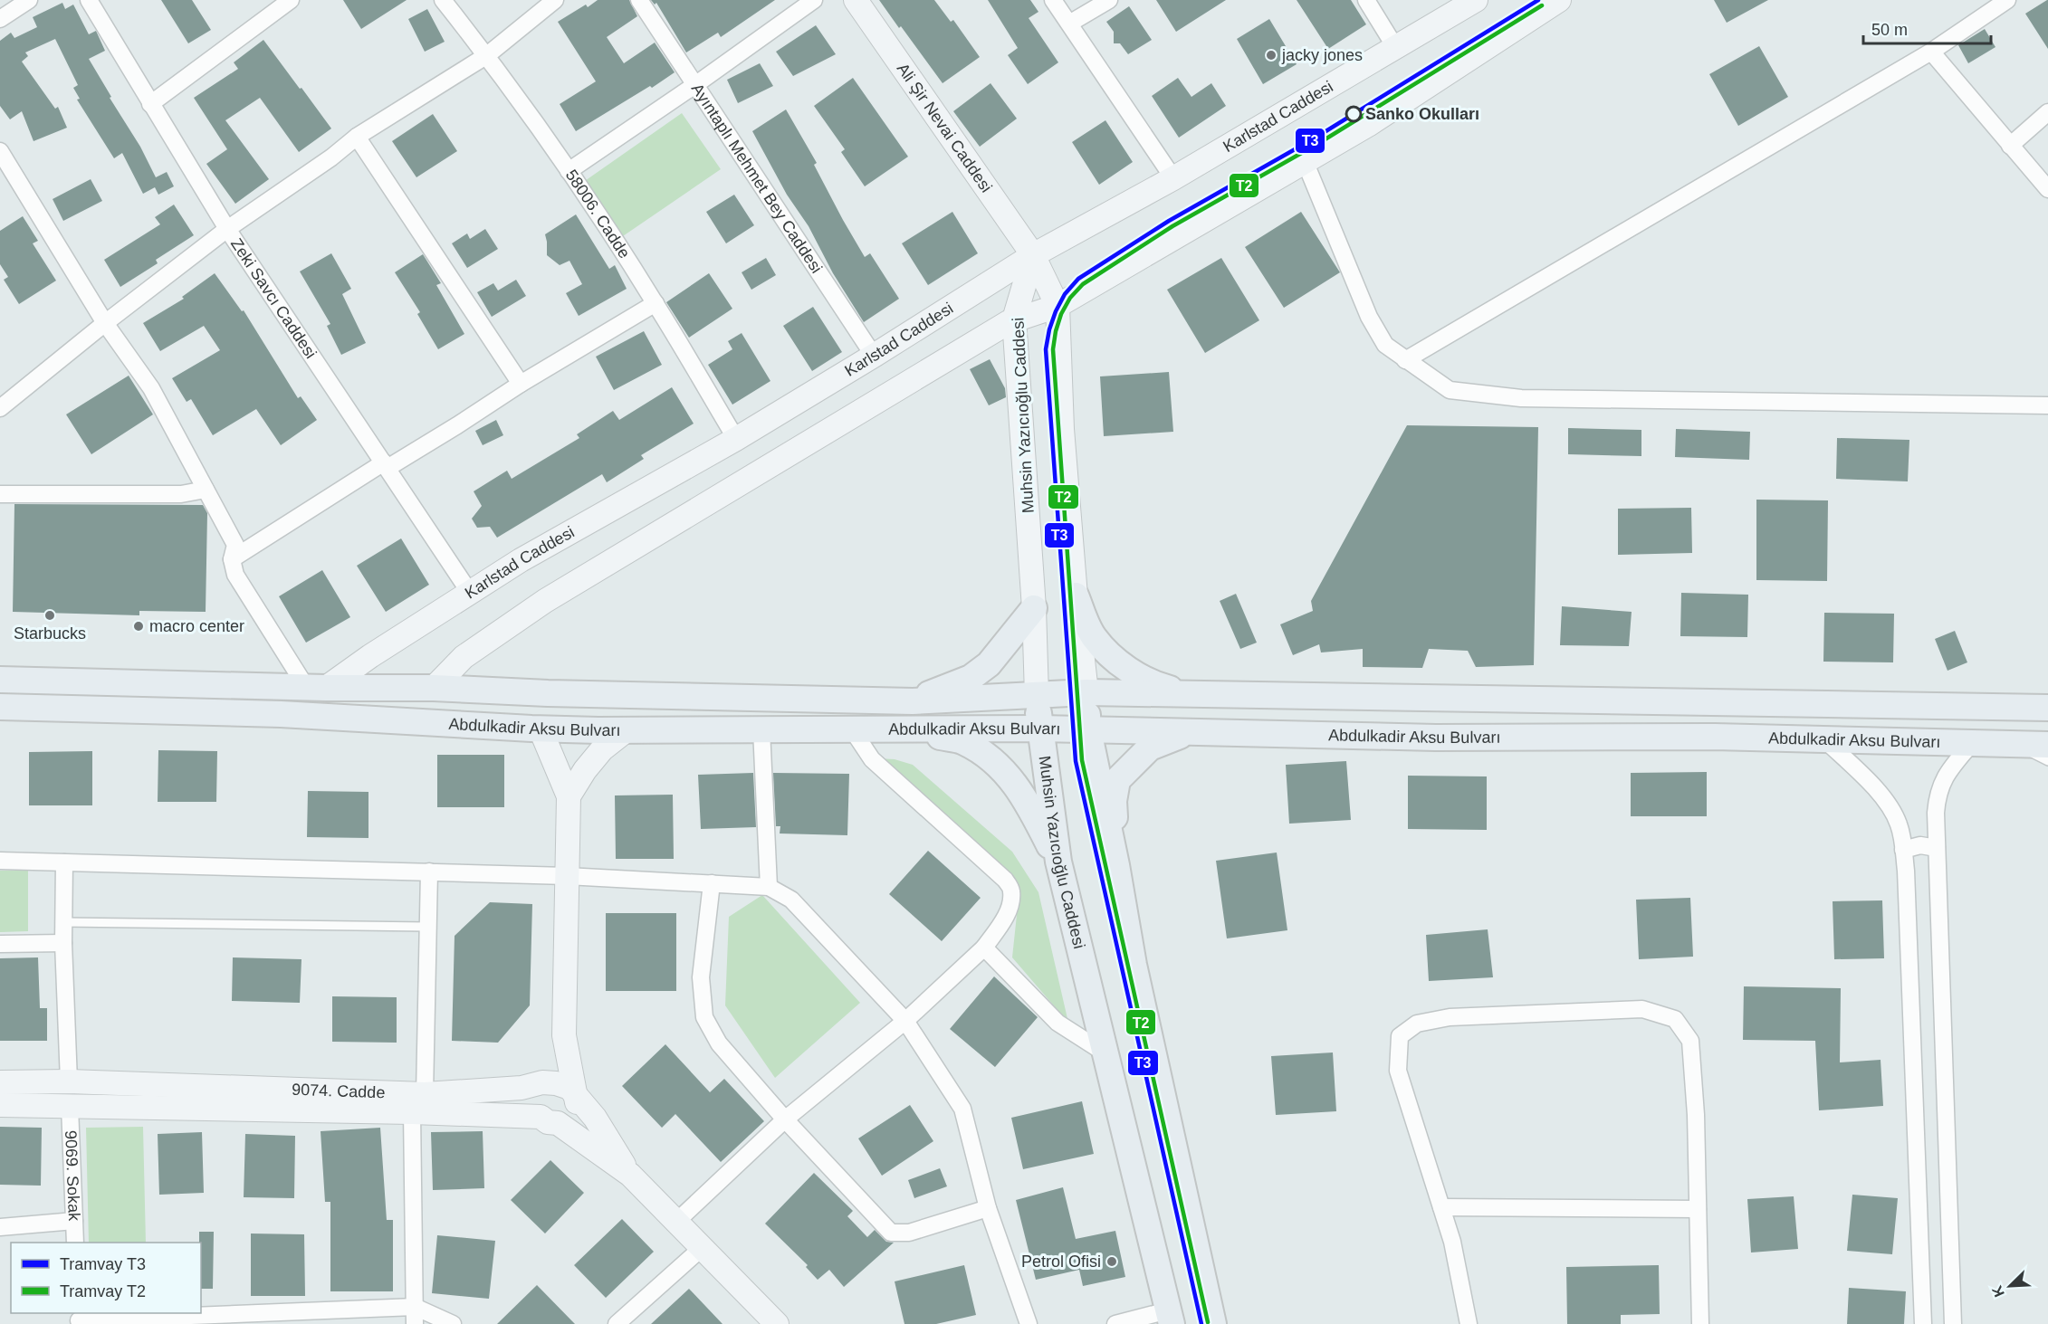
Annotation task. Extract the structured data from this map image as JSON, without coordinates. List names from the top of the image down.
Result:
{
  "streets": {
    "main road": ["Muhsin Yazıcıoğlu Caddesi", "Abdulkadir Aksu Bulvarı"],
    "street": [
      "Karlstad Caddesi",
      "Ali Şir Nevai Caddesi",
      "Ayıntaplı Mehmet Bey Caddesi",
      "58006. Cadde",
      "Zeki Savcı Caddesi",
      "9074. Cadde",
      "9069. Sokak"
    ]
  },
  "crossings": [
    ["Karlstad Caddesi", "Ali Şir Nevai Caddesi"],
    ["Karlstad Caddesi", "Ayıntaplı Mehmet Bey Caddesi"],
    ["Karlstad Caddesi", "58006. Cadde"],
    ["Karlstad Caddesi", "Zeki Savcı Caddesi"],
    ["Karlstad Caddesi", "Muhsin Yazıcıoğlu Caddesi"],
    ["Karlstad Caddesi", "Abdulkadir Aksu Bulvarı"],
    ["Ali Şir Nevai Caddesi", "Muhsin Yazıcıoğlu Caddesi"],
    ["Muhsin Yazıcıoğlu Caddesi", "Abdulkadir Aksu Bulvarı"],
    ["9074. Cadde", "9069. Sokak"]
  ],
  "places": [
    "jacky jones",
    "Sanko Okulları",
    "Starbucks",
    "macro center",
    "Petrol Ofisi"
  ],
  "lines": ["tram line T3", "tram line T2"],
  "legend": ["Tramvay T3", "Tramvay T2"],
  "scale_bar": "50 m",
  "north": "bottom left"
}
